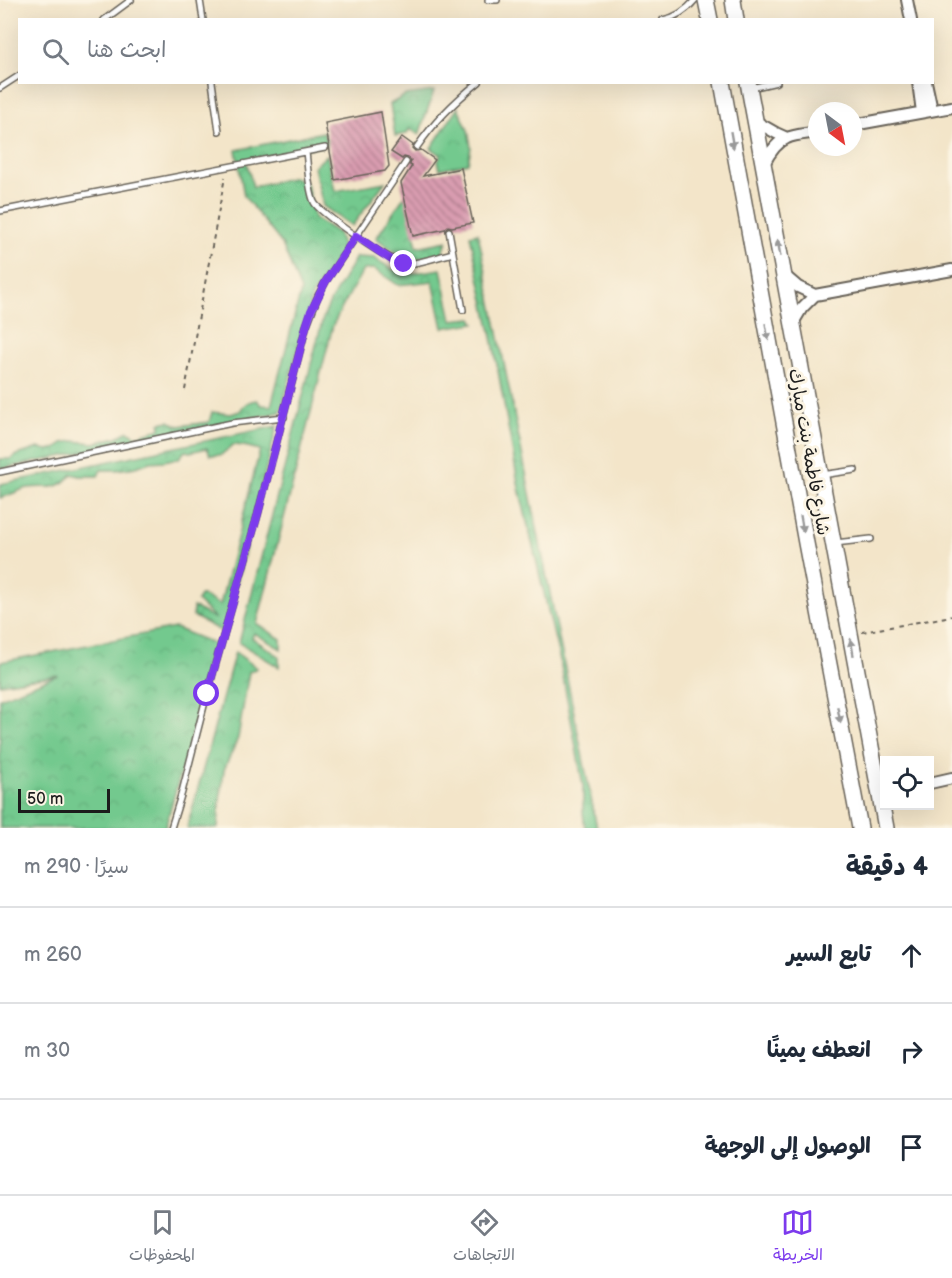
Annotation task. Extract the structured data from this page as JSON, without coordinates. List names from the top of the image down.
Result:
{
  "streets": {
    "street": ["شارع فاطمة بنت مبارك"]
  },
  "scale_bar": "50 m",
  "north": "bottom right",
  "page": {
    "search": "ابحث هنا",
    "scale": "50 m",
    "heading": ["4 دقيقة", "سيرًا · 290 m"],
    "list": [
      ["تابع السير", "260 m"],
      ["انعطف يمينًا", "30 m"],
      "الوصول إلى الوجهة"
    ],
    "nav": ["الخريطة", "الاتجاهات", "المحفوظات"]
  }
}
